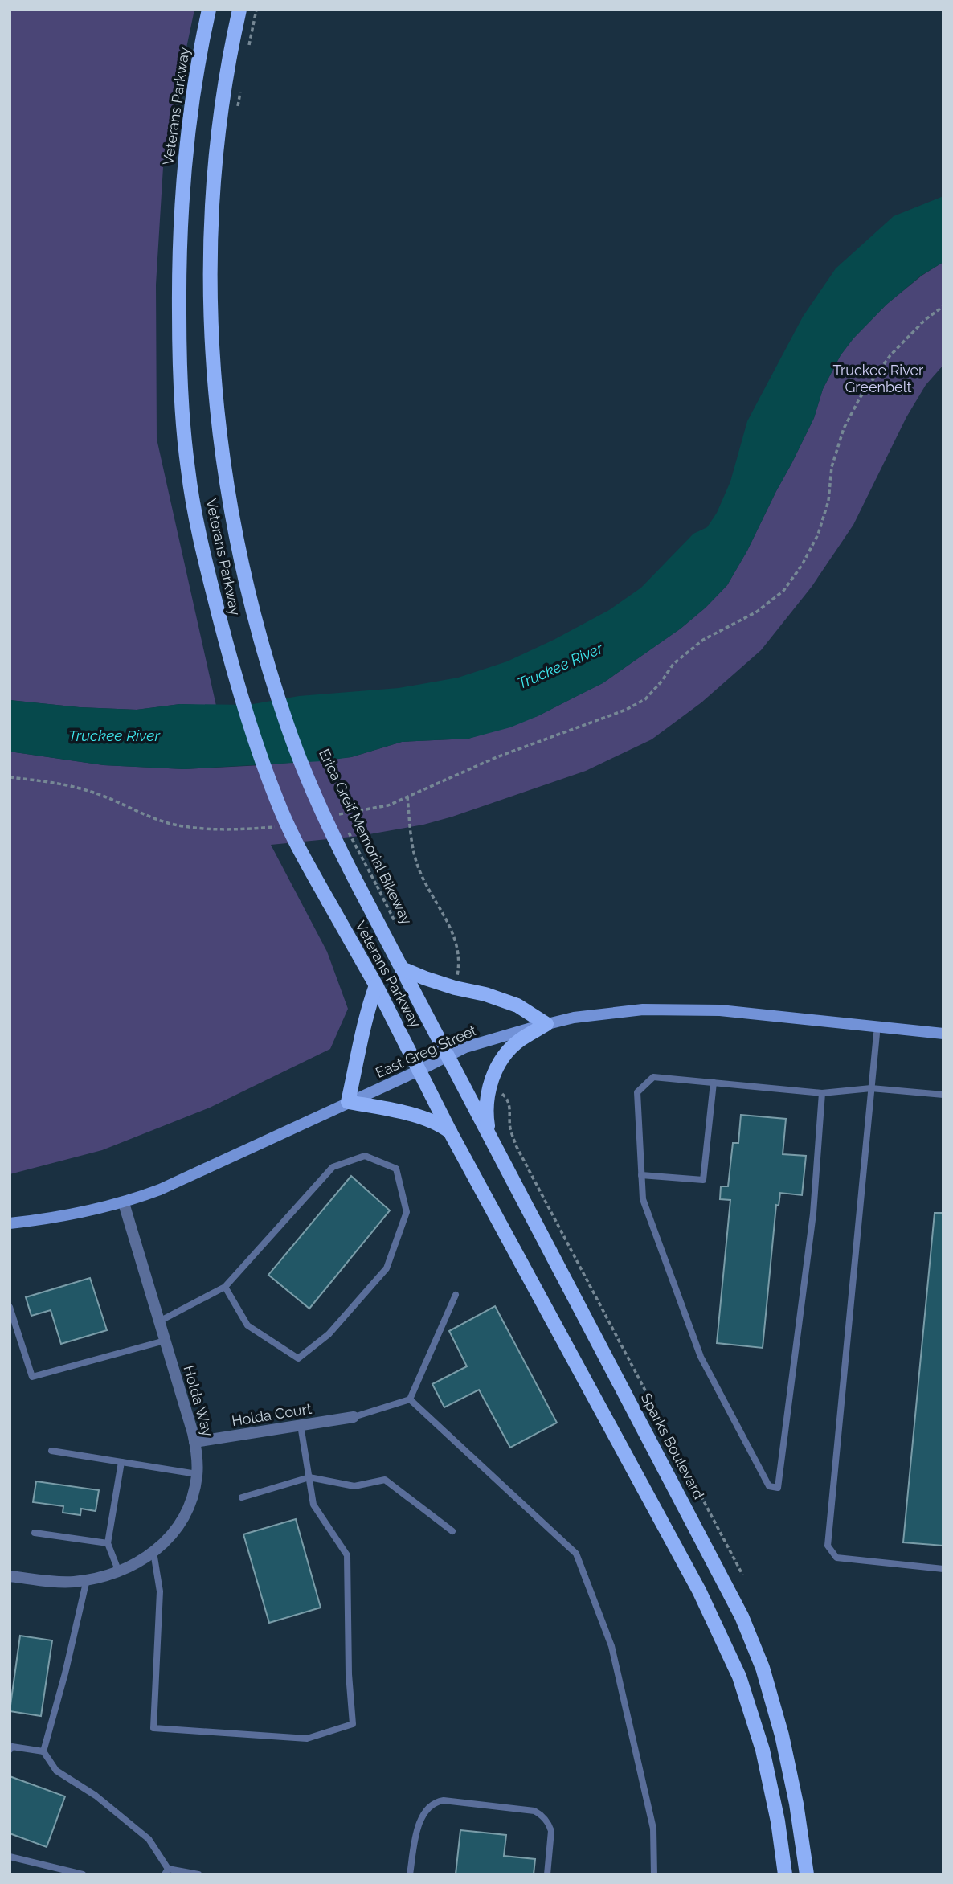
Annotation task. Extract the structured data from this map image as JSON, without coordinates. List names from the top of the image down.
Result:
{
  "streets": {
    "main road": ["Veterans Parkway", "East Greg Street", "Sparks Boulevard"],
    "street": ["Holda Way", "Holda Court"],
    "path": ["Erica Greif Memorial Bikeway"]
  },
  "crossings": [
    ["Veterans Parkway", "East Greg Street"],
    ["Veterans Parkway", "Sparks Boulevard"],
    ["East Greg Street", "Holda Way"],
    ["East Greg Street", "Sparks Boulevard"],
    ["Holda Way", "Holda Court"]
  ],
  "water": ["Truckee River"],
  "parks": ["Truckee River Greenbelt"]
}
